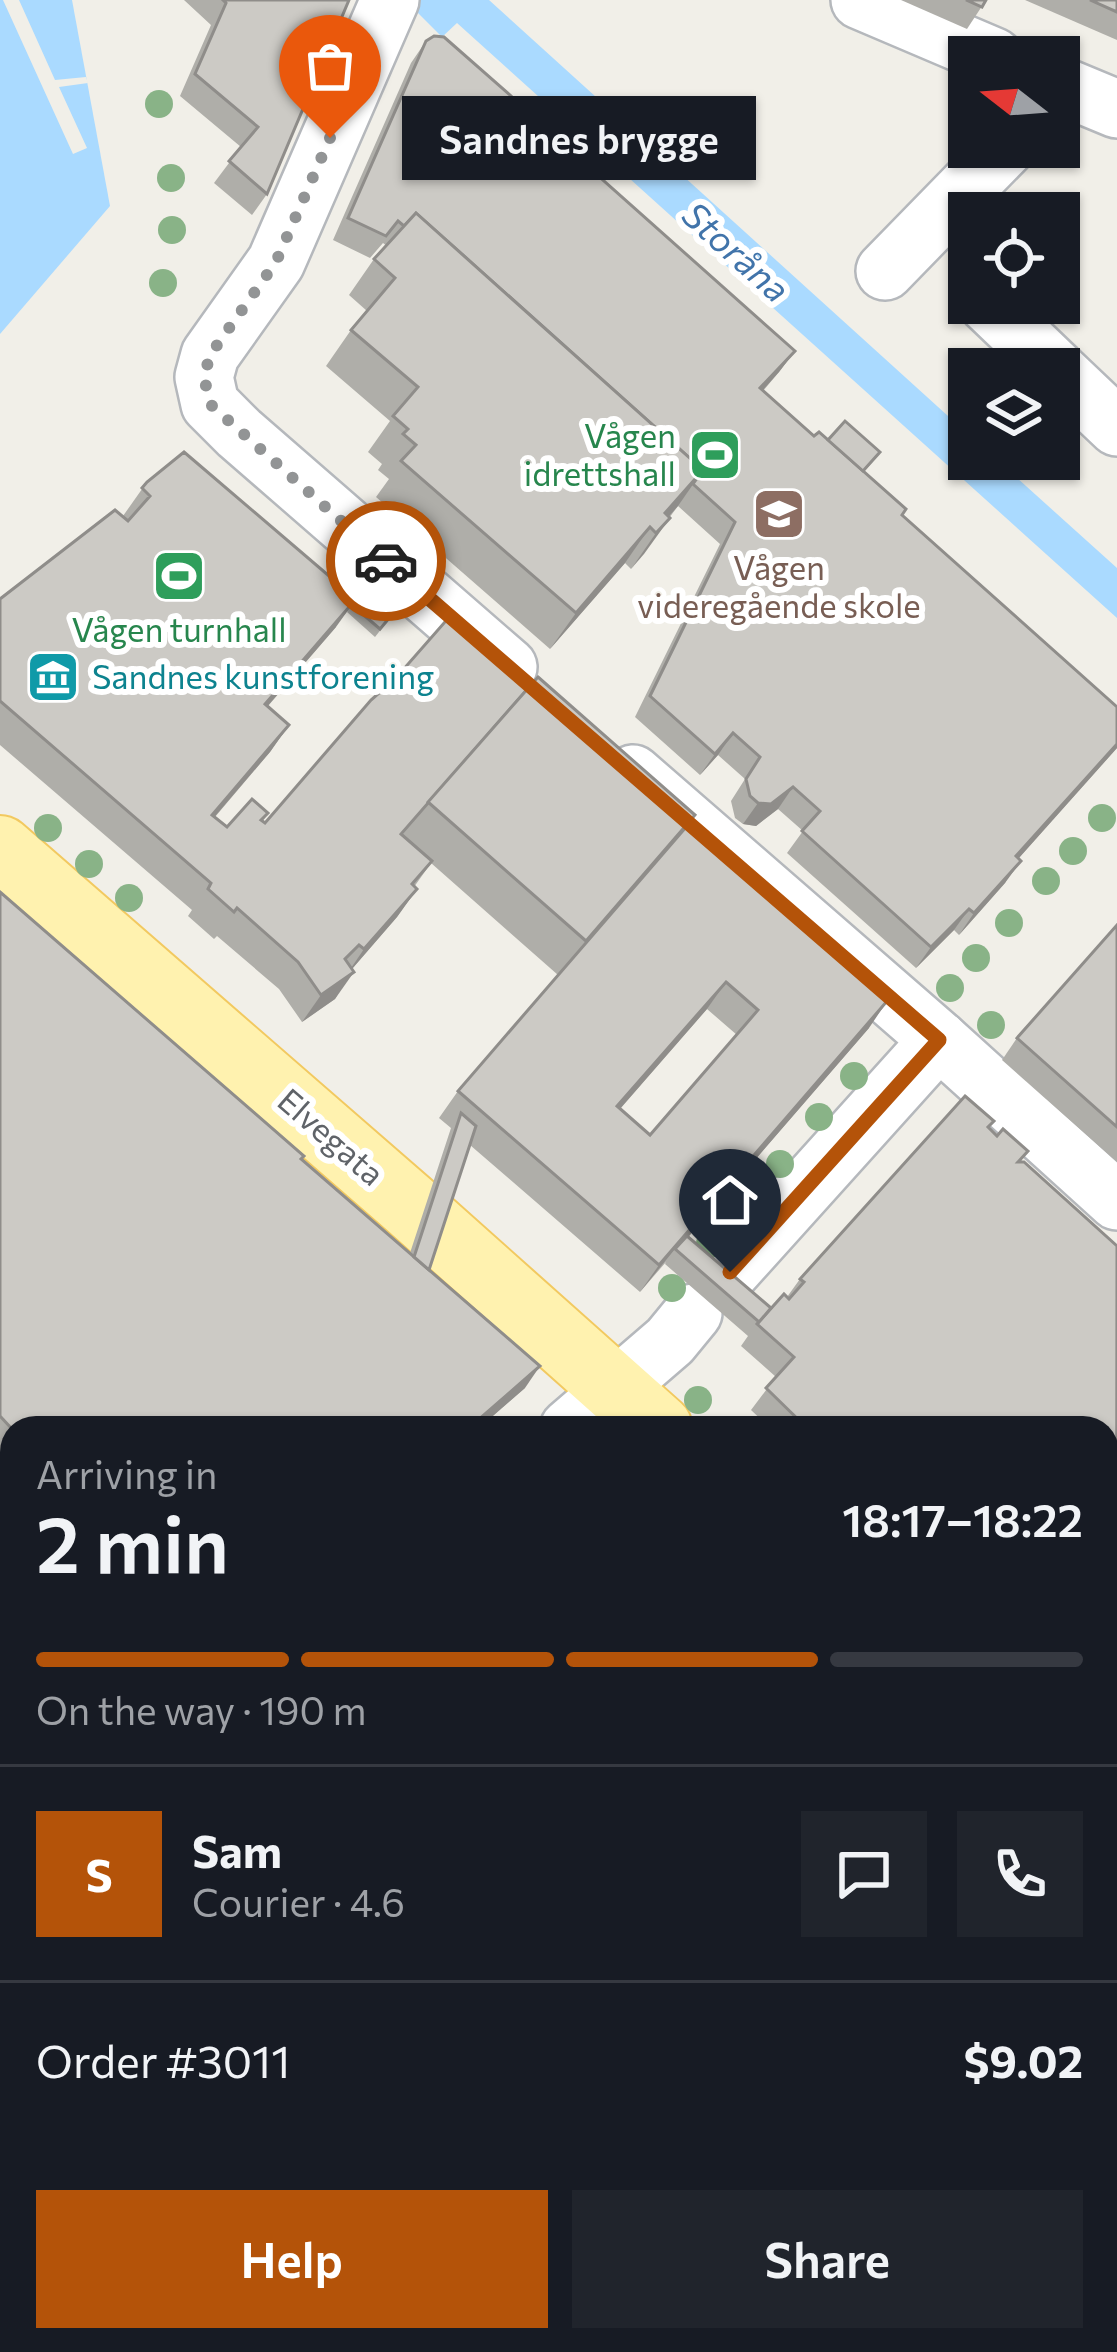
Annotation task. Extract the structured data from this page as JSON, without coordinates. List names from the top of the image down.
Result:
{
  "streets": {
    "main road": ["Elvegata"]
  },
  "water": ["Storåna"],
  "places": {
    "other": ["Sandnes brygge"],
    "sports": ["Vågen idrettshall", "Vågen turnhall"],
    "school or university": ["Vågen videregående skole"],
    "museum": ["Sandnes kunstforening"]
  },
  "north": "left",
  "page": {
    "bubble": "Sandnes brygge",
    "heading": ["2 min", "Arriving in", "18:17–18:22"],
    "panel": [
      "Sam",
      "Courier · 4.6",
      "Order #3011",
      "$9.02"
    ],
    "bar": "On the way · 190 m",
    "round": "S",
    "buttons": ["Help", "Share"]
  }
}
